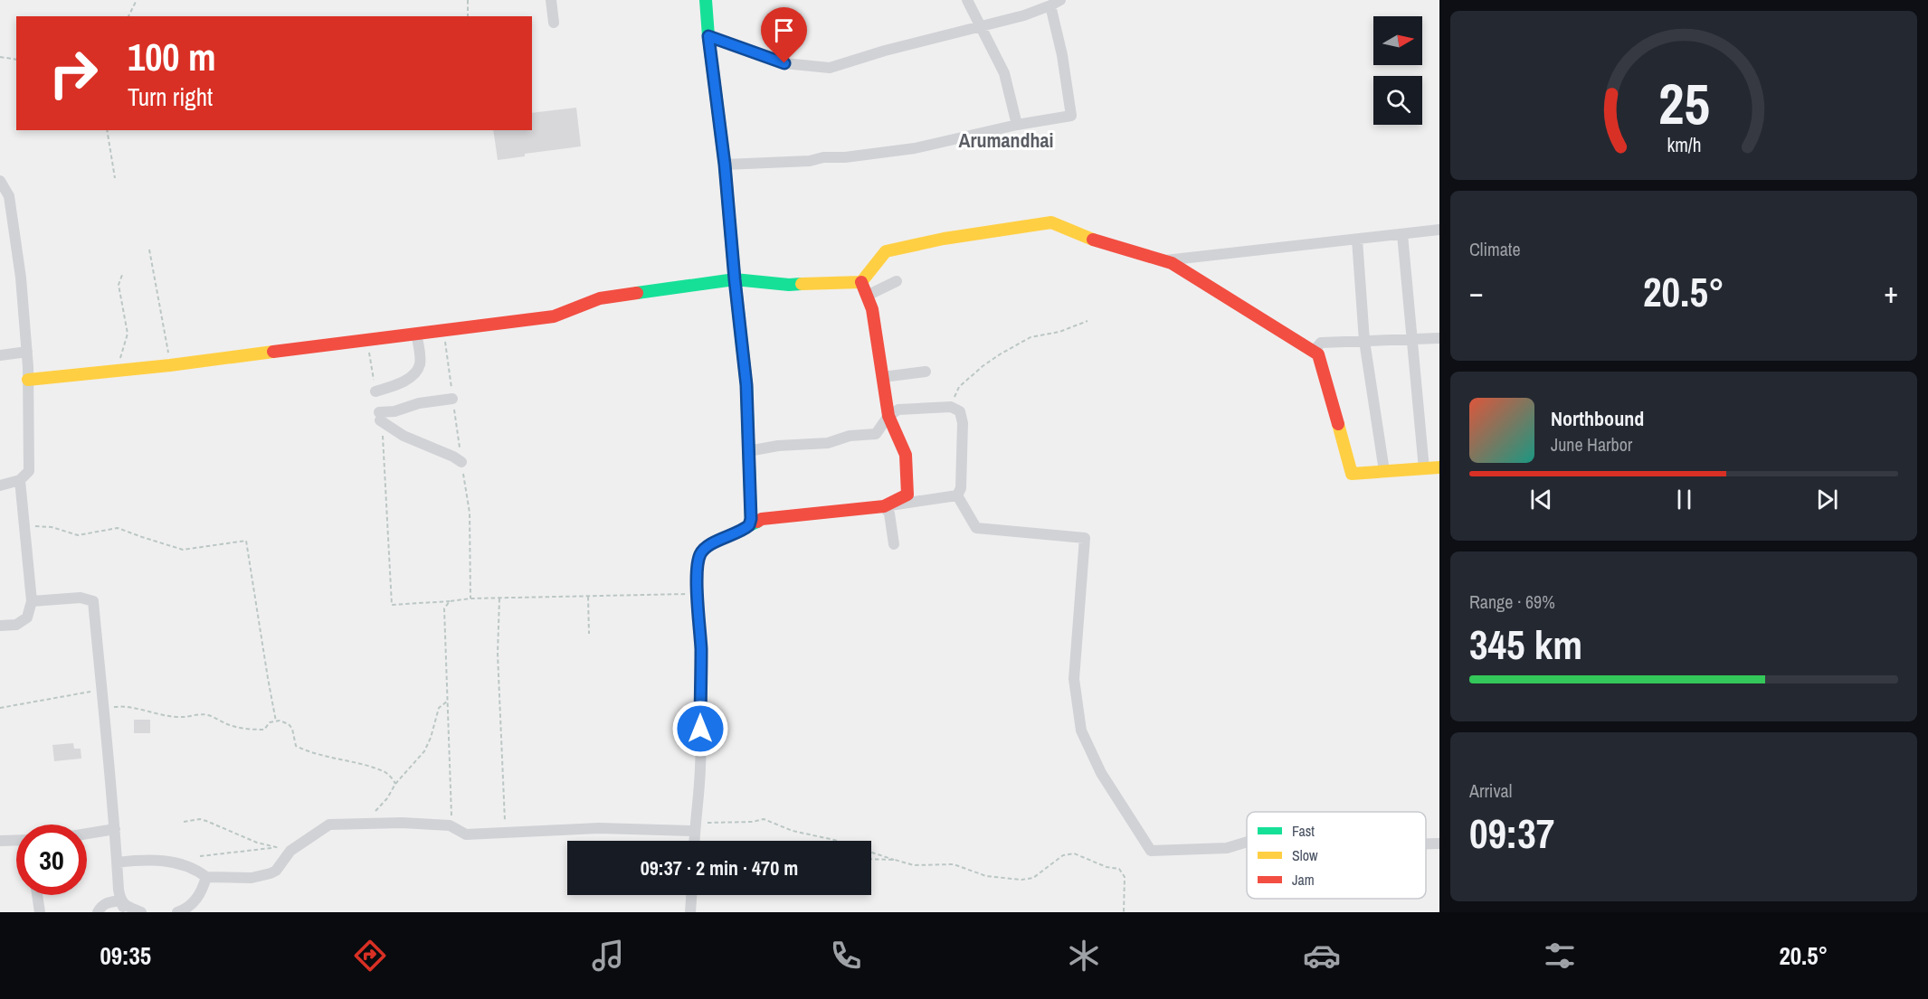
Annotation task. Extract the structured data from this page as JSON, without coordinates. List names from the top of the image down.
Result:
{
  "districts": ["Arumandhai"],
  "legend": ["Fast", "Slow", "Jam"],
  "north": "right",
  "page": {
    "turn": ["100 m", "Turn right"],
    "tile": [
      "Climate",
      ["Range · 69%", "345 km"],
      ["Arrival", "09:37"]
    ],
    "heat": ["−", "20.5°", "+"],
    "song": ["Northbound", "June Harbor"],
    "limit": "30",
    "trip": "09:37 · 2 min · 470 m",
    "tabs": ["09:35", "20.5°"],
    "gauge": ["25", "km/h"]
  }
}
